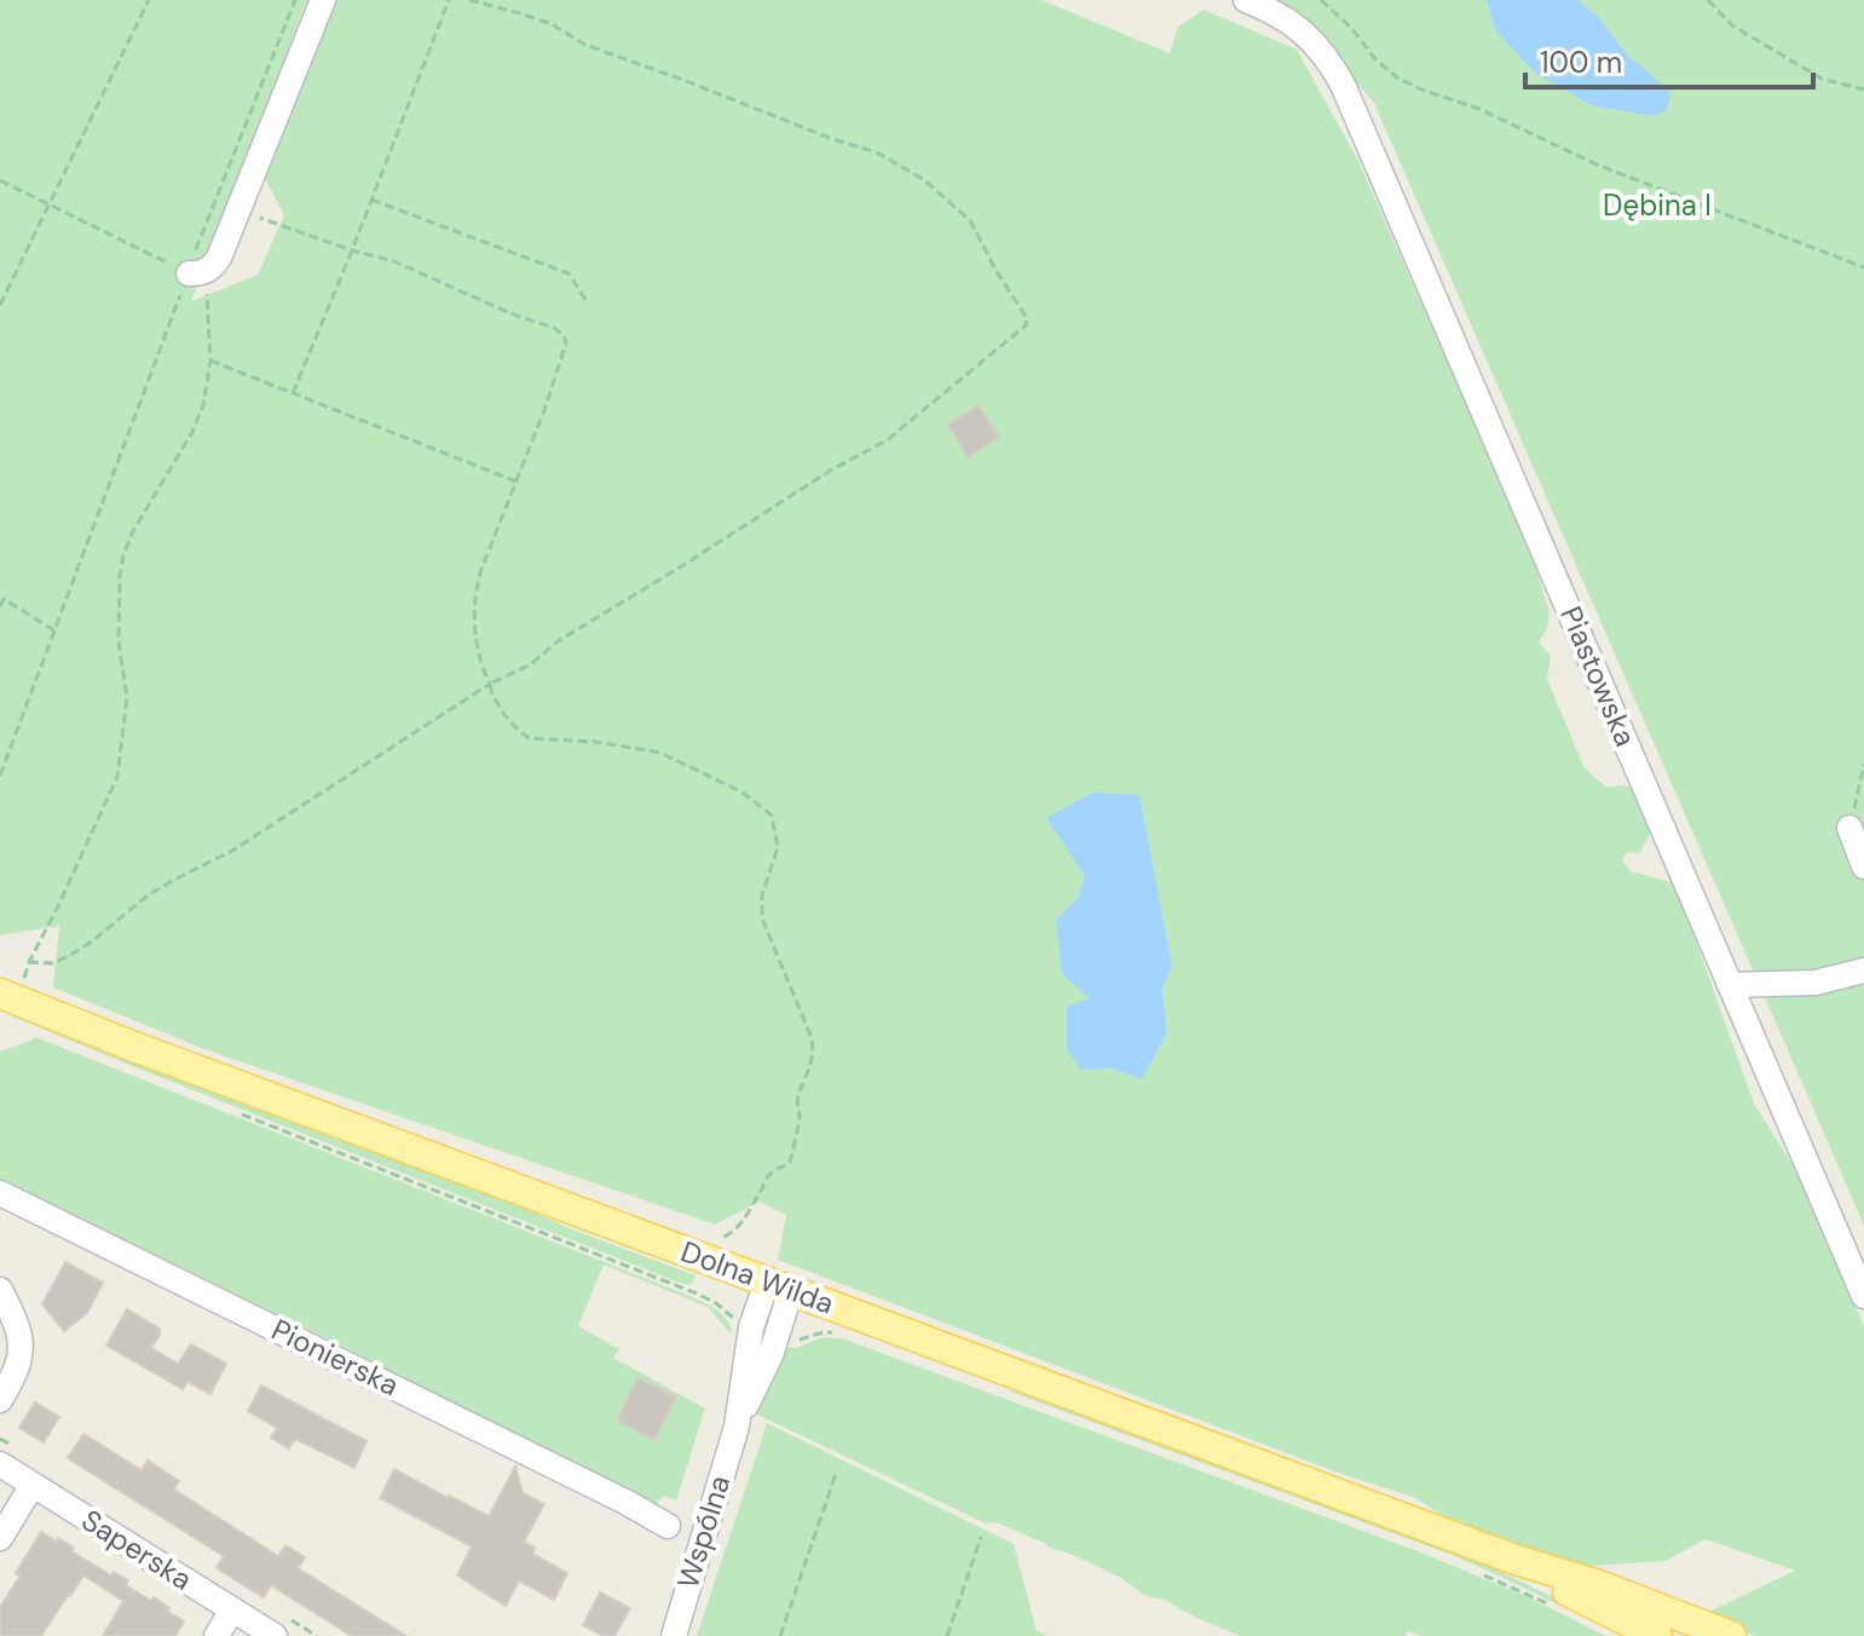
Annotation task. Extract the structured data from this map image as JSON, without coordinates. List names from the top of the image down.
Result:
{
  "streets": {
    "main road": ["Dolna Wilda"],
    "street": [
      "Piastowska",
      "Pionierska",
      "Wspólna",
      "Saperska"
    ]
  },
  "crossings": [
    ["Dolna Wilda", "Wspólna"]
  ],
  "parks": ["Dębina I"],
  "scale_bar": "100 m"
}
